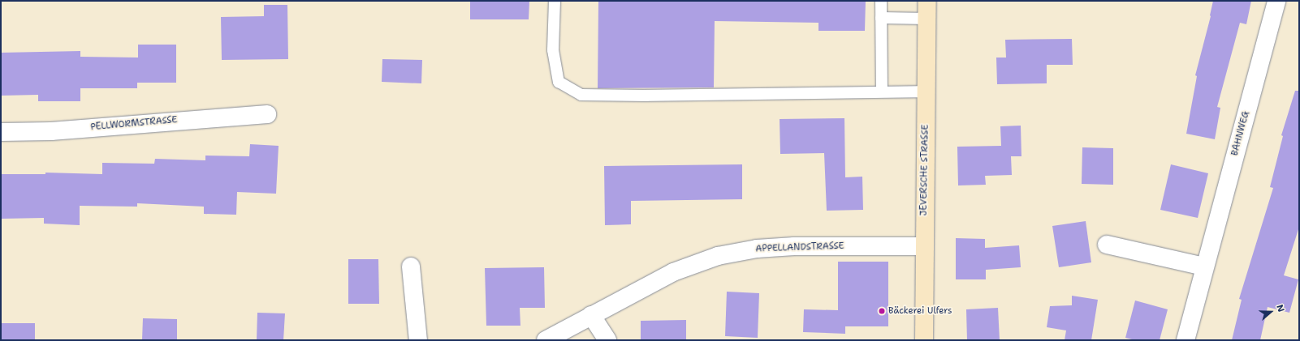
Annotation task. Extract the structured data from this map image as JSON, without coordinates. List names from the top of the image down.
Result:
{
  "streets": {
    "street": [
      "PELLWORMSTRASSE",
      "BAHNWEG",
      "JEVERSCHE STRASSE",
      "APPELLANDSTRASSE"
    ]
  },
  "crossings": [
    ["JEVERSCHE STRASSE", "APPELLANDSTRASSE"]
  ],
  "places": ["Bäckerei Ulfers"],
  "north": "right"
}
